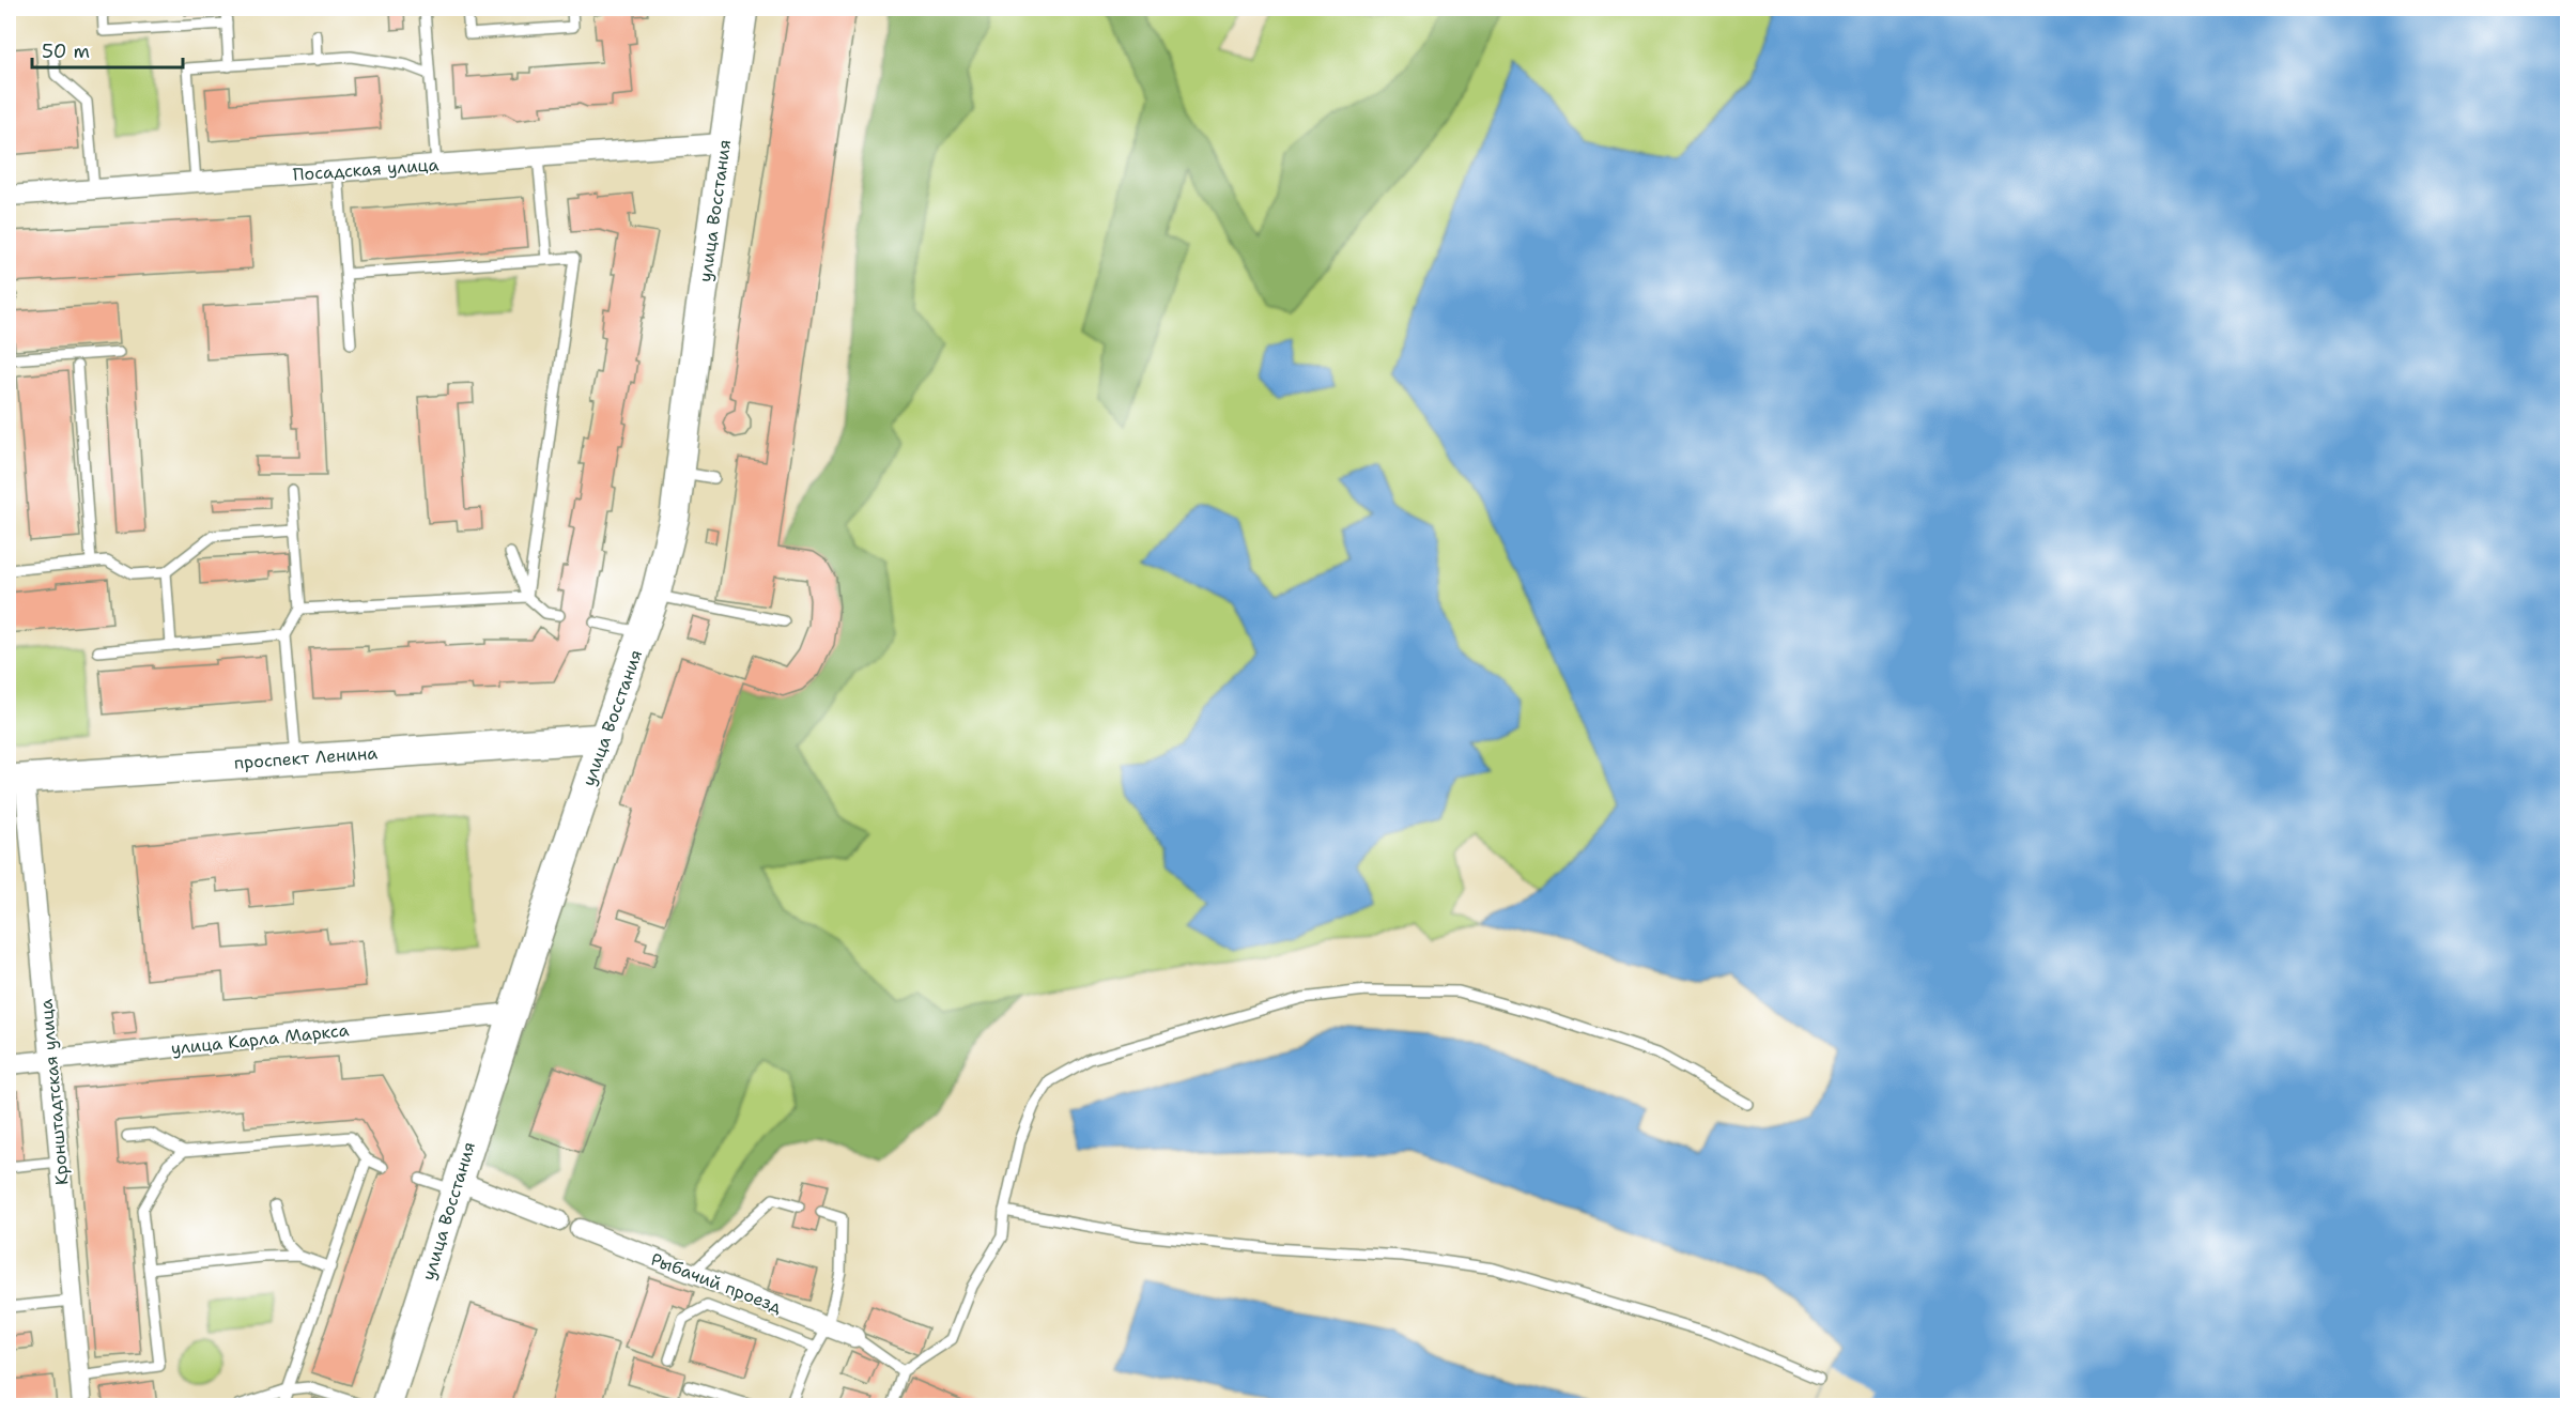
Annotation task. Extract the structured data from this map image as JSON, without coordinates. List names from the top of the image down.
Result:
{
  "streets": {
    "main road": ["улица Восстания", "проспект Ленина"],
    "street": [
      "Посадская улица",
      "улица Карла Маркса",
      "Кронштадтская улица",
      "Рыбачий проезд"
    ]
  },
  "crossings": [
    ["Посадская улица", "улица Восстания"],
    ["улица Восстания", "проспект Ленина"],
    ["улица Восстания", "улица Карла Маркса"],
    ["улица Восстания", "Рыбачий проезд"],
    ["проспект Ленина", "Кронштадтская улица"],
    ["улица Карла Маркса", "Кронштадтская улица"]
  ],
  "scale_bar": "50 m"
}
